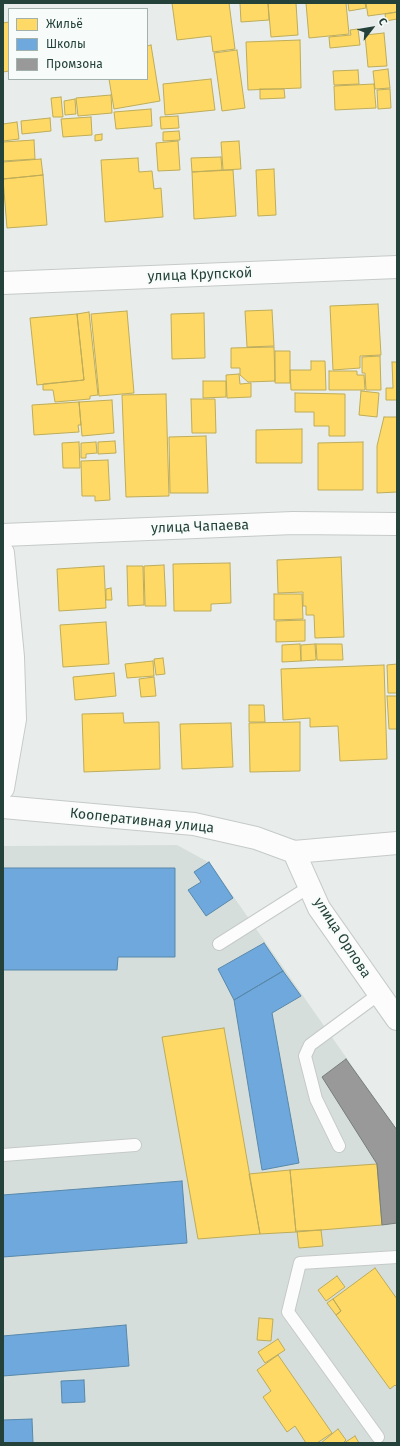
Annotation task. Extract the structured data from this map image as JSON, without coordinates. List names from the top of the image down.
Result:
{
  "streets": {
    "street": [
      "улица Крупской",
      "улица Чапаева",
      "Кооперативная улица",
      "улица Орлова"
    ]
  },
  "crossings": [
    ["Кооперативная улица", "улица Орлова"]
  ],
  "legend": ["Жильё", "Школы", "Промзона"],
  "north": "top right"
}
